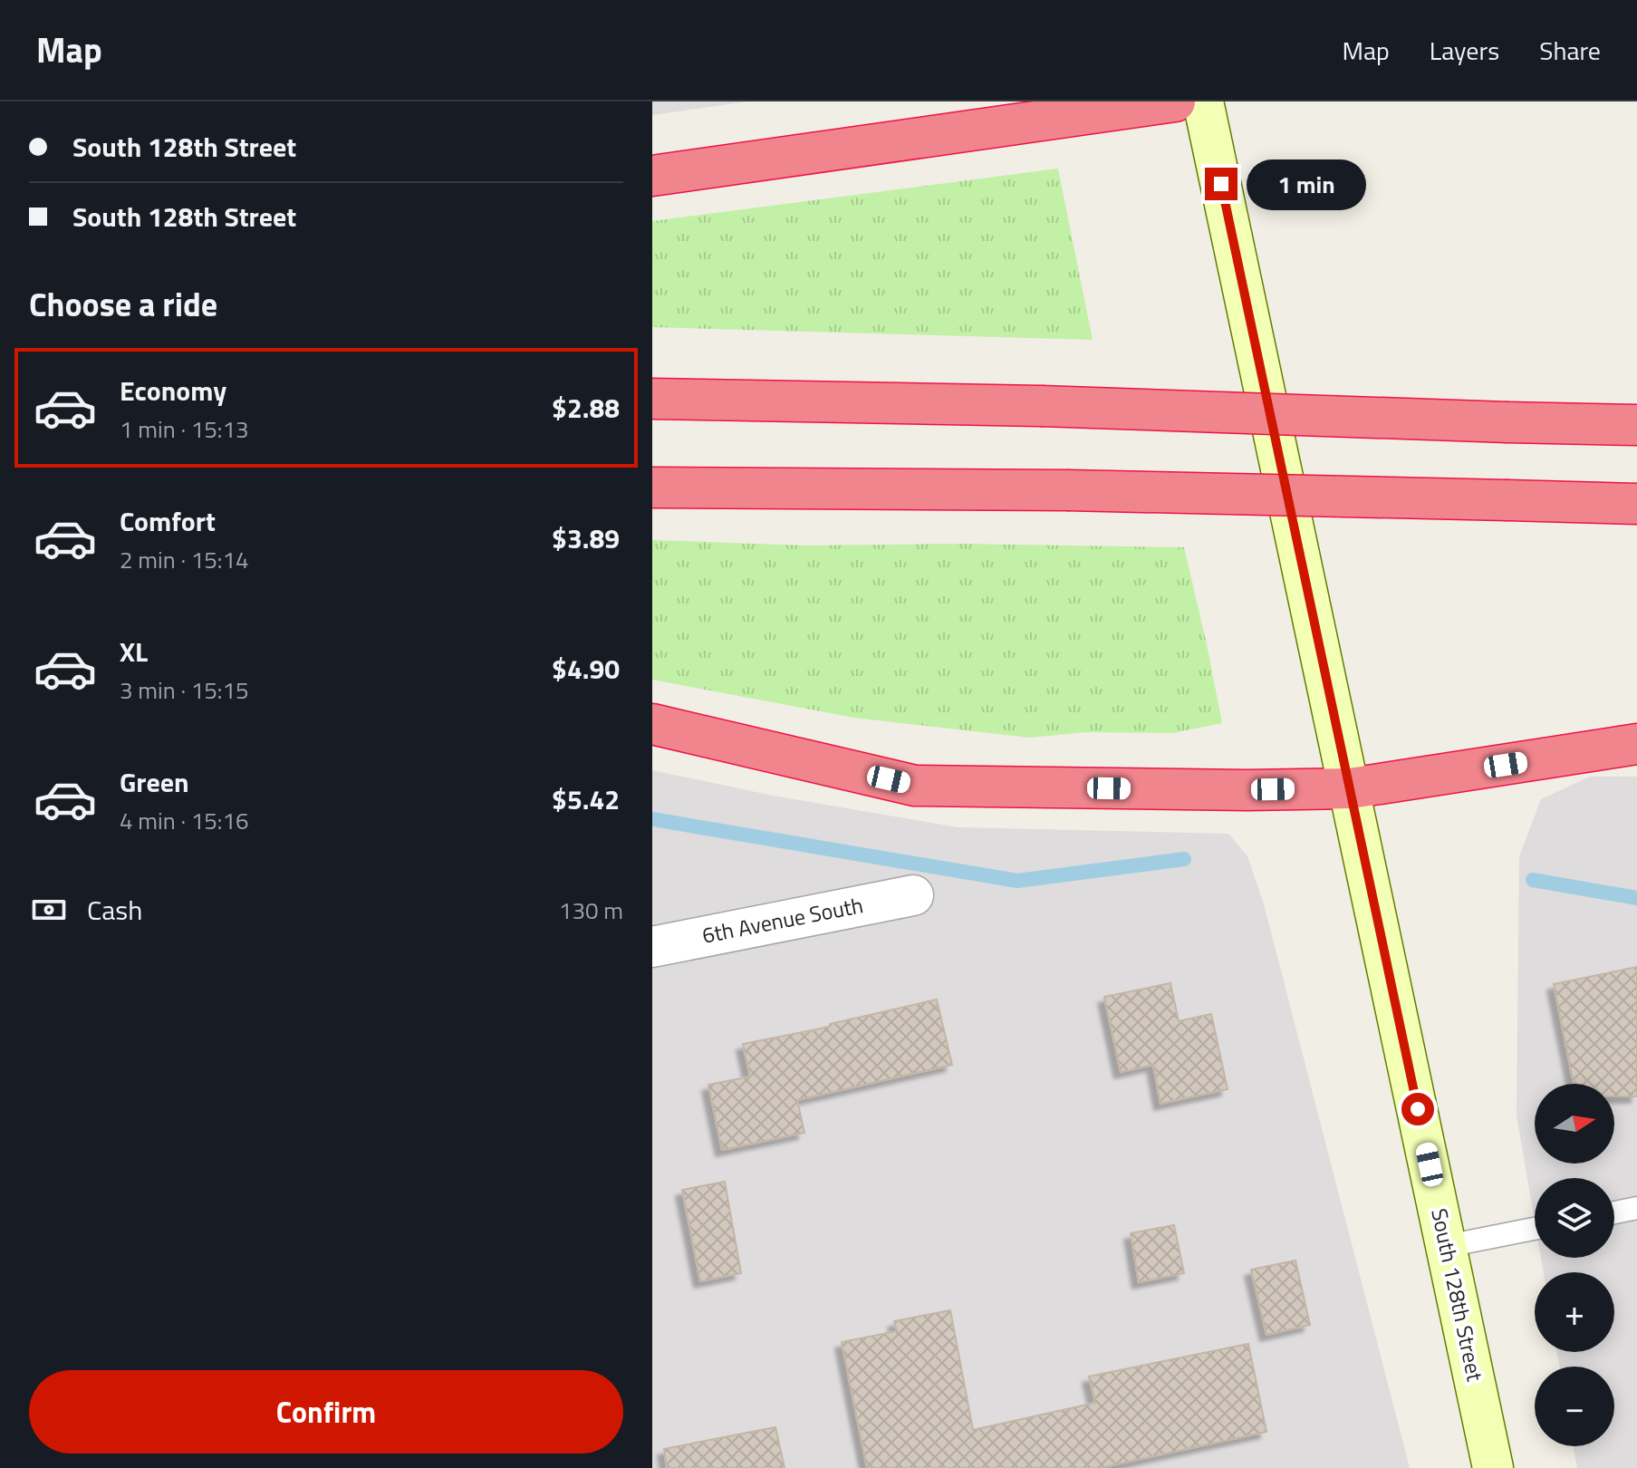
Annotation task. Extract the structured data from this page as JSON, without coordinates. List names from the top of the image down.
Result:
{
  "streets": {
    "main road": ["South 128th Street"],
    "street": ["6th Avenue South"]
  },
  "north": "right",
  "page": {
    "header": "Map",
    "nav": ["Map", "Layers", "Share"],
    "banner": ["South 128th Street", "South 128th Street"],
    "bubble": "1 min",
    "heading": "Choose a ride",
    "list": [
      {
        "name": "Economy",
        "note": "1 min · 15:13",
        "value": "$2.88"
      },
      {
        "name": "Comfort",
        "note": "2 min · 15:14",
        "value": "$3.89"
      },
      {
        "name": "XL",
        "note": "3 min · 15:15",
        "value": "$4.90"
      },
      {
        "name": "Green",
        "note": "4 min · 15:16",
        "value": "$5.42"
      }
    ],
    "pay": ["Cash", "130 m"],
    "map_buttons": ["+", "−"],
    "buttons": "Confirm"
  }
}
